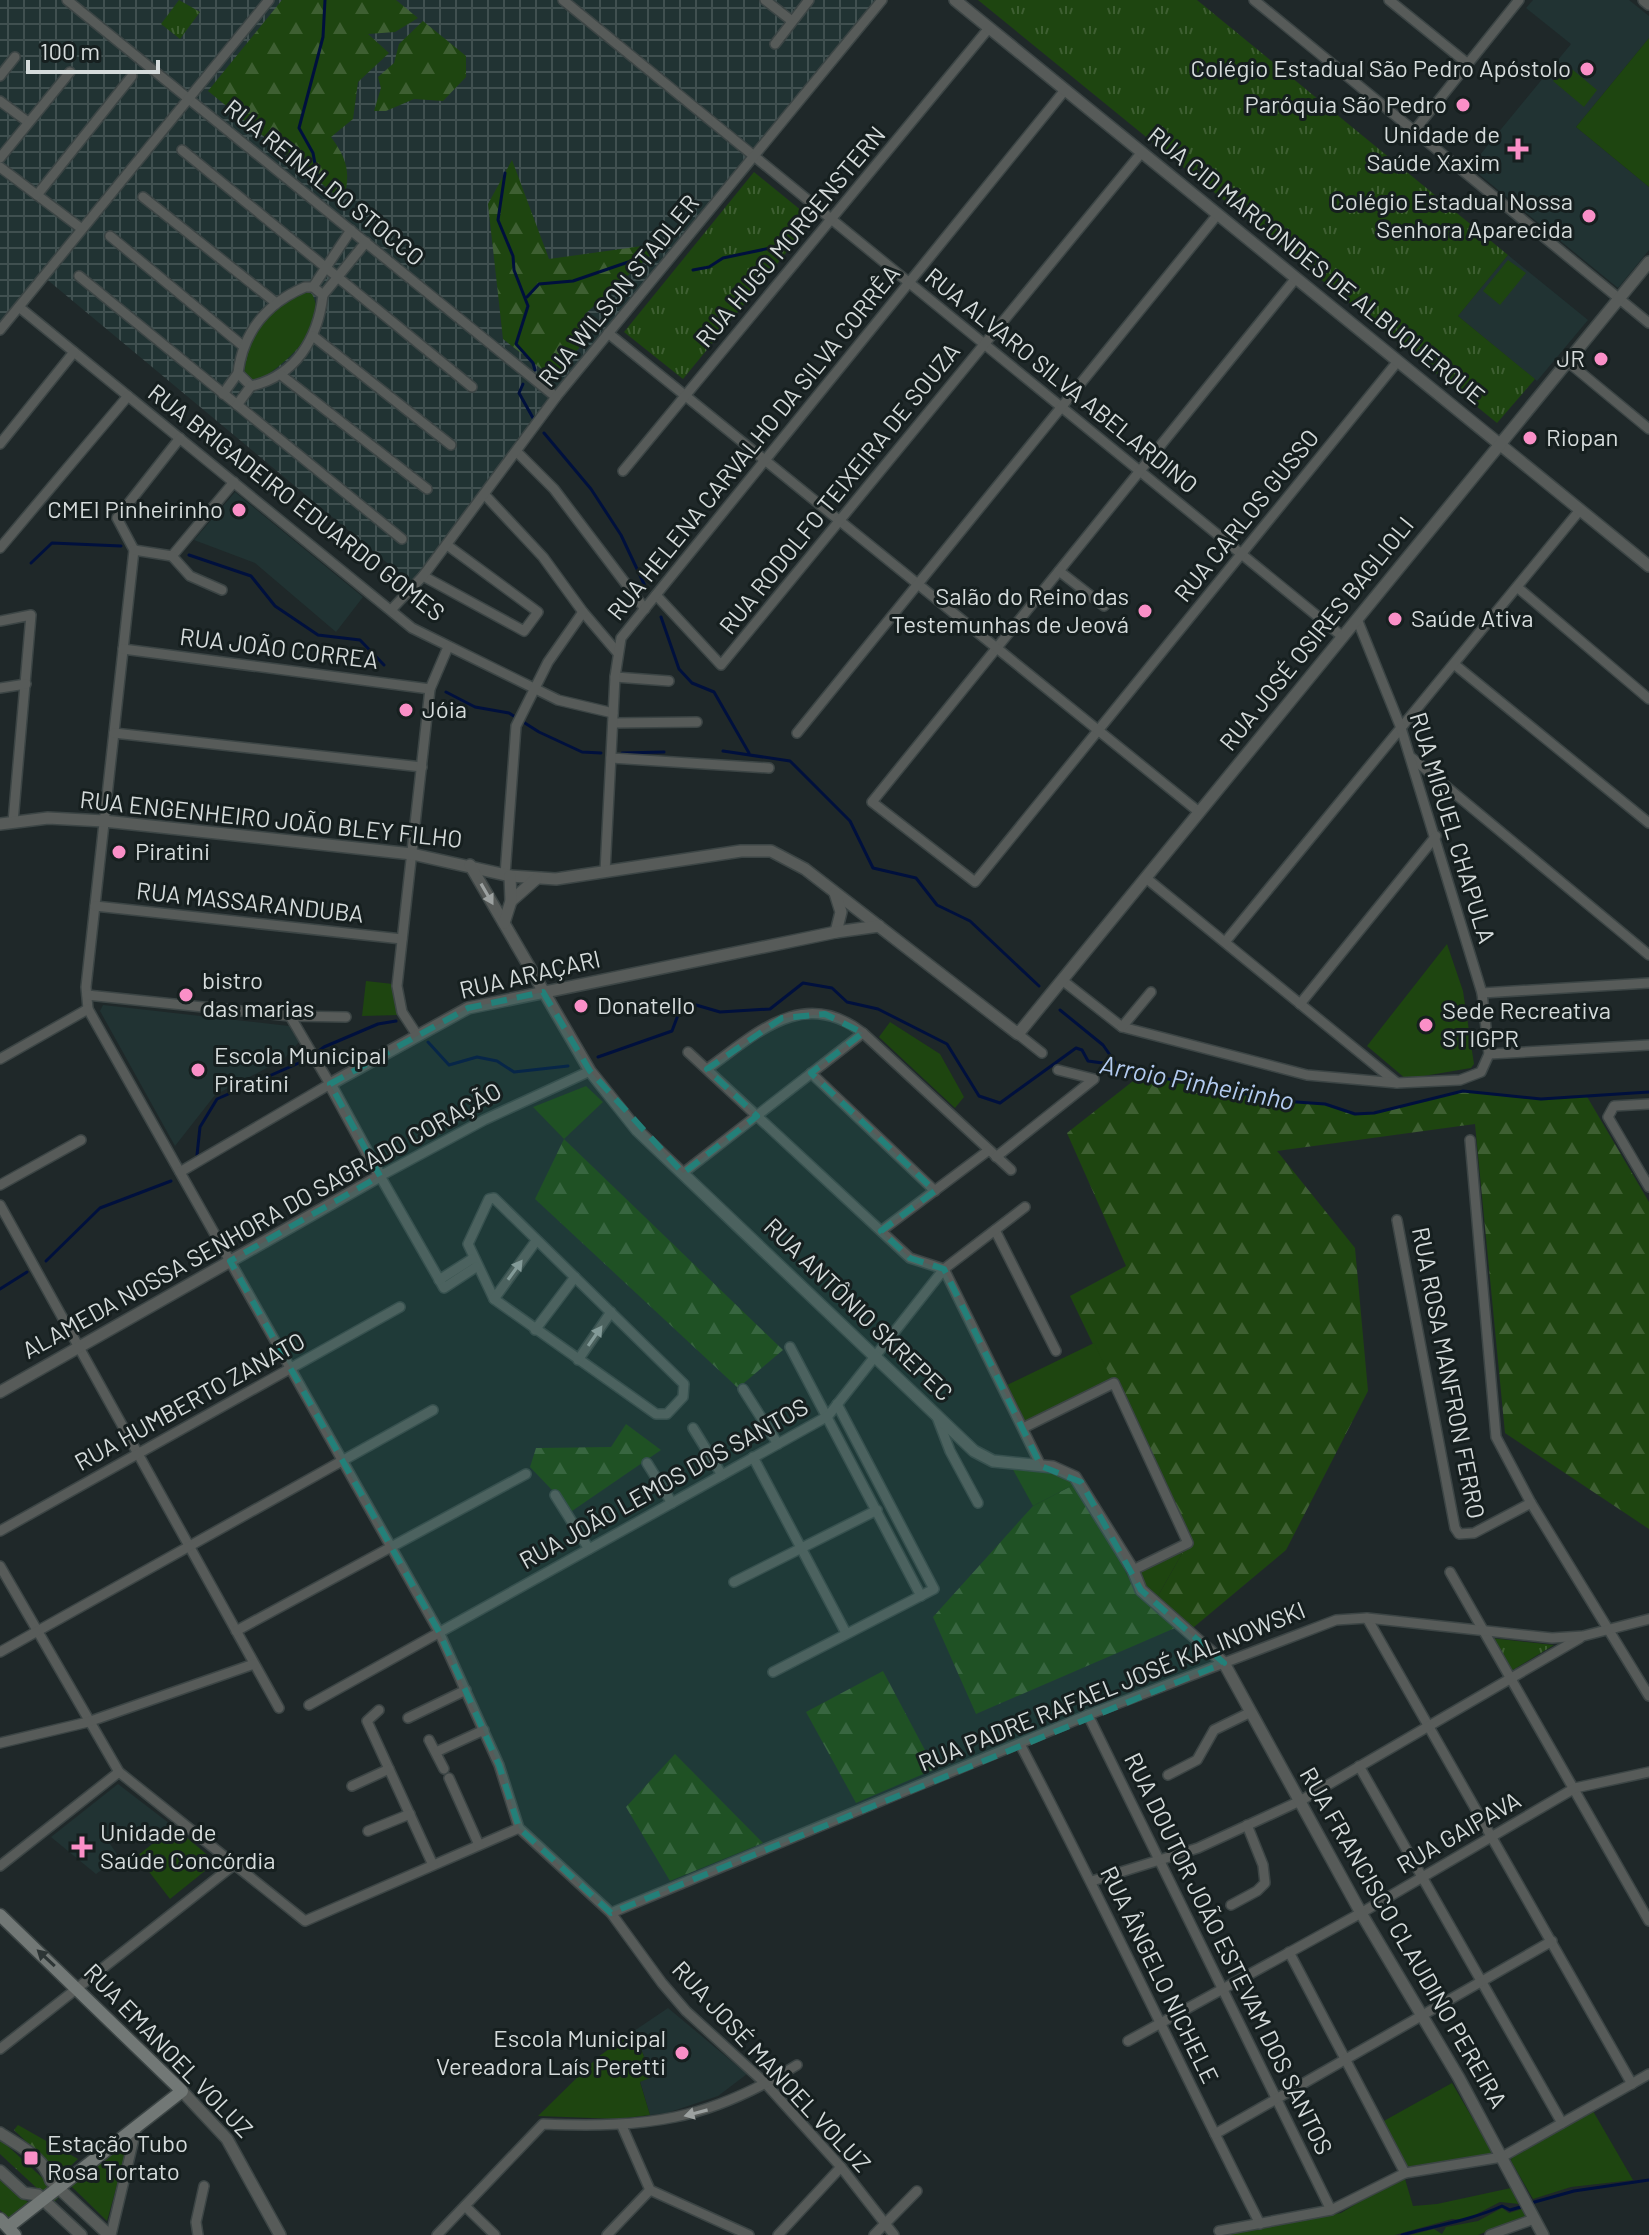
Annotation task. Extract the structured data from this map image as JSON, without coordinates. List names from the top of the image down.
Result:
{
  "streets": {
    "main road": ["RUA EMANOEL VOLUZ"],
    "street": [
      "RUA REINALDO STOCCO",
      "RUA HUGO MORGENSTERN",
      "RUA CID MARCONDES DE ALBUQUERQUE",
      "RUA WILSON STADLER",
      "RUA ALVARO SILVA ABELARDINO",
      "RUA HELENA CARVALHO DA SILVA CORRÊA",
      "RUA RODOLFO TEIXEIRA DE SOUZA",
      "RUA BRIGADEIRO EDUARDO GOMES",
      "RUA CARLOS GUSSO",
      "RUA JOSÉ OSIRES BAGLIOLI",
      "RUA JOÃO CORREA",
      "RUA ENGENHEIRO JOÃO BLEY FILHO",
      "RUA MIGUEL CHAPULA",
      "RUA MASSARANDUBA",
      "RUA ARAÇARI",
      "ALAMEDA NOSSA SENHORA DO SAGRADO CORAÇÃO",
      "RUA ANTÔNIO SKREPEC",
      "RUA ROSA MANFRON FERRO",
      "RUA HUMBERTO ZANATO",
      "RUA JOÃO LEMOS DOS SANTOS",
      "RUA PADRE RAFAEL JOSÉ KALINOWSKI",
      "RUA GAIPAVA",
      "RUA FRANCISCO CLAUDINO PEREIRA",
      "RUA DOUTOR JOÃO ESTEVAM DOS SANTOS",
      "RUA ÂNGELO NICHELE",
      "RUA JOSÉ MANOEL VOLUZ"
    ]
  },
  "crossings": [
    ["RUA REINALDO STOCCO", "RUA WILSON STADLER"],
    ["RUA HUGO MORGENSTERN", "RUA CID MARCONDES DE ALBUQUERQUE"],
    ["RUA HUGO MORGENSTERN", "RUA ALVARO SILVA ABELARDINO"],
    ["RUA CID MARCONDES DE ALBUQUERQUE", "RUA HELENA CARVALHO DA SILVA CORRÊA"],
    ["RUA CID MARCONDES DE ALBUQUERQUE", "RUA RODOLFO TEIXEIRA DE SOUZA"],
    ["RUA CID MARCONDES DE ALBUQUERQUE", "RUA CARLOS GUSSO"],
    ["RUA CID MARCONDES DE ALBUQUERQUE", "RUA JOSÉ OSIRES BAGLIOLI"],
    ["RUA WILSON STADLER", "RUA ALVARO SILVA ABELARDINO"],
    ["RUA WILSON STADLER", "RUA BRIGADEIRO EDUARDO GOMES"],
    ["RUA ALVARO SILVA ABELARDINO", "RUA HELENA CARVALHO DA SILVA CORRÊA"],
    ["RUA ALVARO SILVA ABELARDINO", "RUA RODOLFO TEIXEIRA DE SOUZA"],
    ["RUA ALVARO SILVA ABELARDINO", "RUA CARLOS GUSSO"],
    ["RUA ALVARO SILVA ABELARDINO", "RUA JOSÉ OSIRES BAGLIOLI"],
    ["RUA HELENA CARVALHO DA SILVA CORRÊA", "RUA RODOLFO TEIXEIRA DE SOUZA"],
    ["RUA HELENA CARVALHO DA SILVA CORRÊA", "RUA BRIGADEIRO EDUARDO GOMES"],
    ["RUA HELENA CARVALHO DA SILVA CORRÊA", "RUA ENGENHEIRO JOÃO BLEY FILHO"],
    ["RUA JOSÉ OSIRES BAGLIOLI", "RUA ENGENHEIRO JOÃO BLEY FILHO"],
    ["RUA JOSÉ OSIRES BAGLIOLI", "RUA MIGUEL CHAPULA"],
    ["RUA ENGENHEIRO JOÃO BLEY FILHO", "RUA ARAÇARI"],
    ["RUA ENGENHEIRO JOÃO BLEY FILHO", "RUA ANTÔNIO SKREPEC"],
    ["RUA ARAÇARI", "RUA ANTÔNIO SKREPEC"],
    ["ALAMEDA NOSSA SENHORA DO SAGRADO CORAÇÃO", "RUA ANTÔNIO SKREPEC"],
    ["RUA ANTÔNIO SKREPEC", "RUA JOÃO LEMOS DOS SANTOS"],
    ["RUA ANTÔNIO SKREPEC", "RUA PADRE RAFAEL JOSÉ KALINOWSKI"],
    ["RUA ANTÔNIO SKREPEC", "RUA FRANCISCO CLAUDINO PEREIRA"],
    ["RUA PADRE RAFAEL JOSÉ KALINOWSKI", "RUA FRANCISCO CLAUDINO PEREIRA"],
    ["RUA PADRE RAFAEL JOSÉ KALINOWSKI", "RUA DOUTOR JOÃO ESTEVAM DOS SANTOS"],
    ["RUA PADRE RAFAEL JOSÉ KALINOWSKI", "RUA ÂNGELO NICHELE"],
    ["RUA PADRE RAFAEL JOSÉ KALINOWSKI", "RUA JOSÉ MANOEL VOLUZ"],
    ["RUA GAIPAVA", "RUA FRANCISCO CLAUDINO PEREIRA"],
    ["RUA GAIPAVA", "RUA DOUTOR JOÃO ESTEVAM DOS SANTOS"],
    ["RUA GAIPAVA", "RUA ÂNGELO NICHELE"]
  ],
  "water": ["Arroio Pinheirinho"],
  "places": {
    "other": [
      "Colégio Estadual São Pedro Apóstolo",
      "Paróquia São Pedro",
      "Colégio Estadual Nossa Senhora Aparecida",
      "JR",
      "Riopan",
      "CMEI Pinheirinho",
      "Salão do Reino das Testemunhas de Jeová",
      "Saúde Ativa",
      "Jóia",
      "Piratini",
      "bistro das marias",
      "Donatello",
      "Sede Recreativa STIGPR",
      "Escola Municipal Piratini",
      "Escola Municipal Vereadora Laís Peretti"
    ],
    "health": ["Unidade de Saúde Xaxim", "Unidade de Saúde Concórdia"],
    "transit": ["Estação Tubo Rosa Tortato"]
  },
  "scale_bar": "100 m"
}
